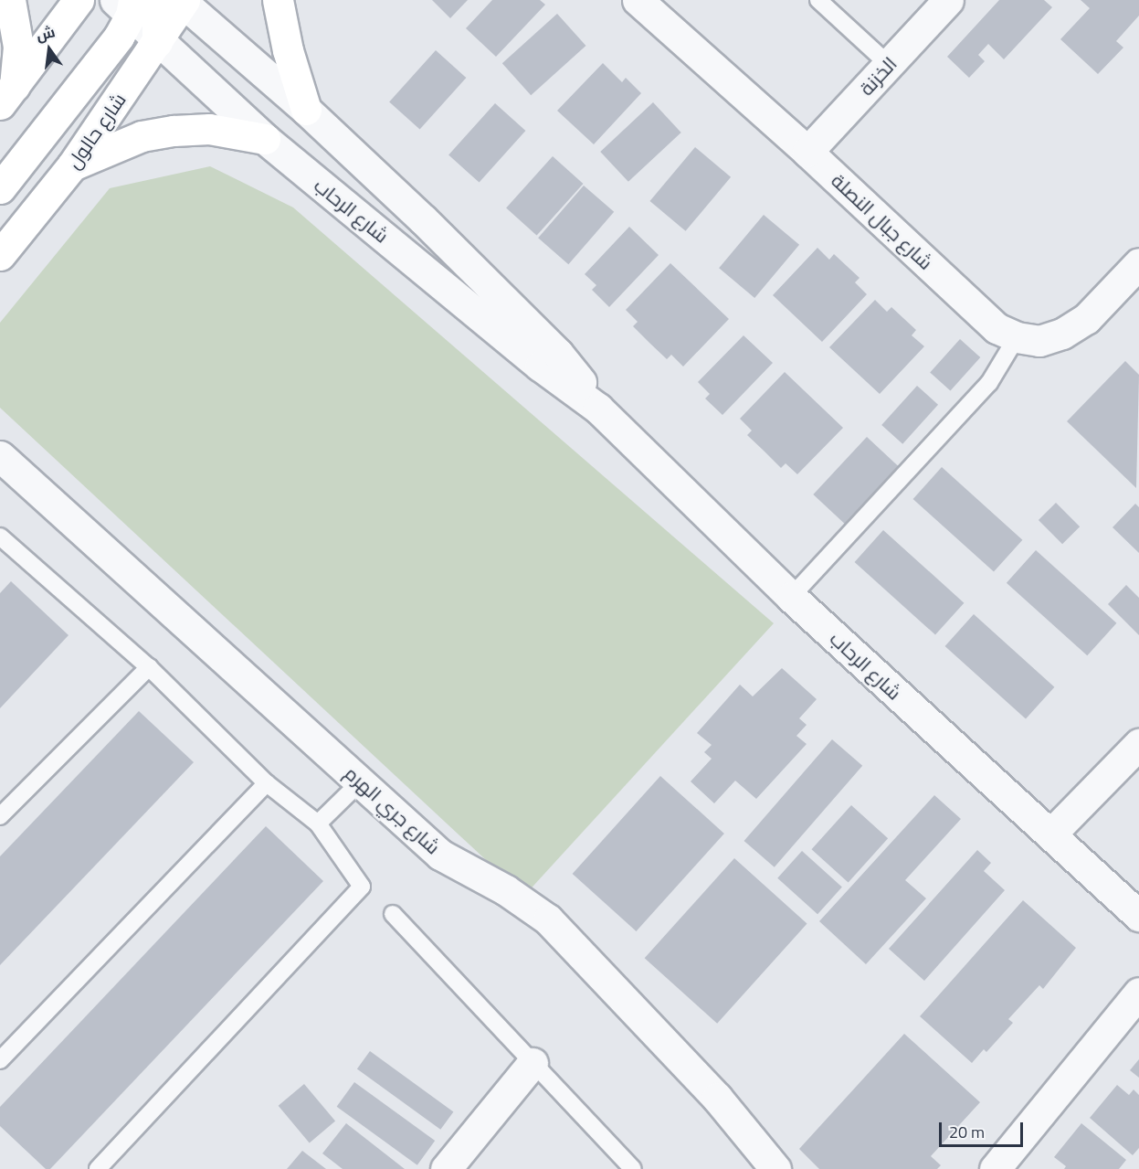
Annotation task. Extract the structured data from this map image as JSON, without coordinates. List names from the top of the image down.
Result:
{
  "streets": {
    "main road": ["شارع حالول"],
    "street": [
      "الخزنة",
      "شارع الرحاب",
      "شارع جبال النصلة",
      "شارع جري الهرم"
    ]
  },
  "crossings": [
    ["الخزنة", "شارع جبال النصلة"],
    ["شارع حالول", "شارع الرحاب"]
  ],
  "scale_bar": "20 m",
  "north": "top"
}
